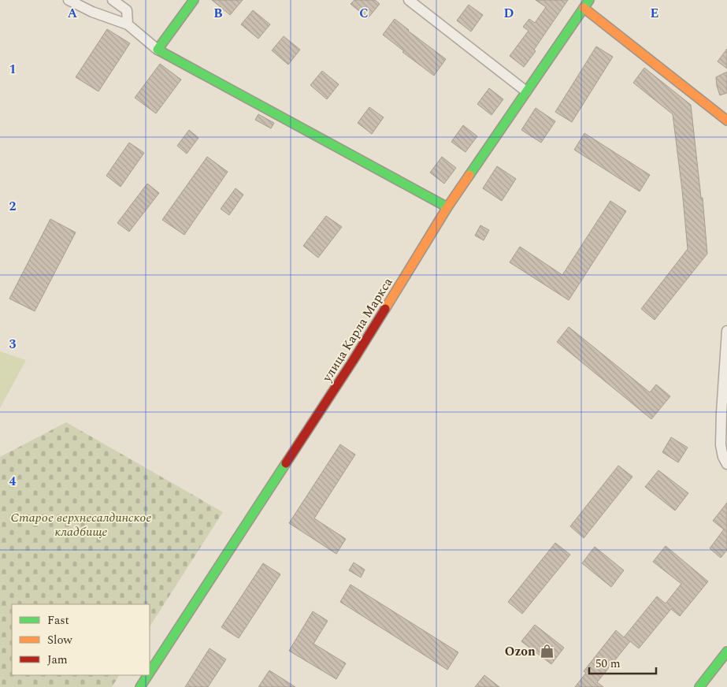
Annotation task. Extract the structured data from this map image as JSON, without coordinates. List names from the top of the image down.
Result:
{
  "streets": {
    "main road": ["улица Карла Маркса"]
  },
  "parks": ["Старое верхнесалдинское кладбище"],
  "places": {
    "shop": ["Ozon"]
  },
  "legend": ["Fast", "Slow", "Jam"],
  "scale_bar": "50 m",
  "grid": {
    "columns": [
      "A",
      "B",
      "C",
      "D",
      "E"
    ],
    "rows": [
      "1",
      "2",
      "3",
      "4"
    ]
  }
}
